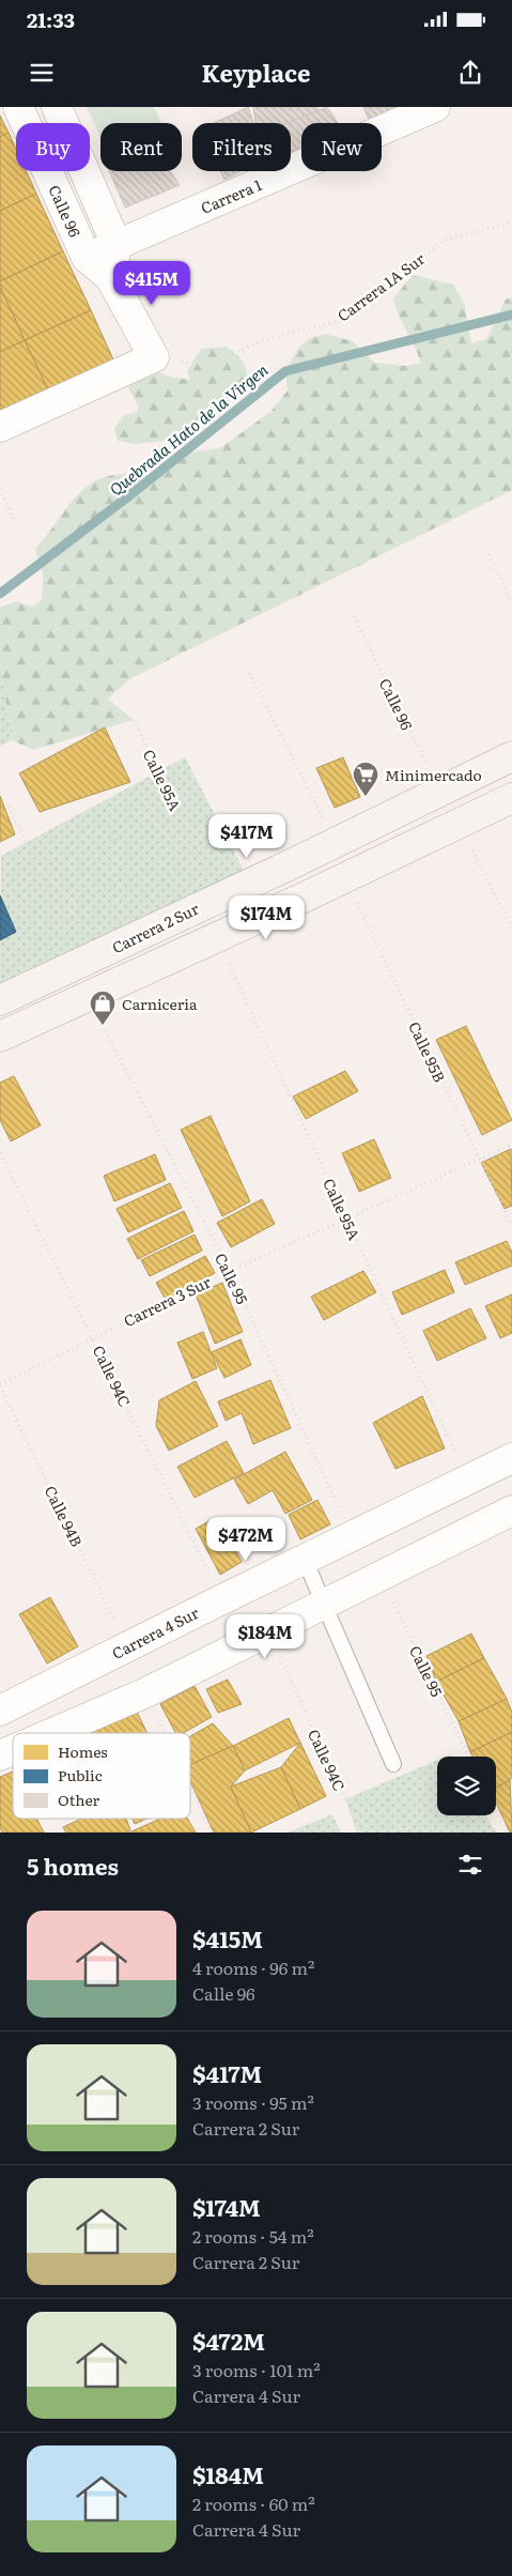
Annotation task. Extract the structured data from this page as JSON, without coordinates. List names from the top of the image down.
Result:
{
  "streets": {
    "street": [
      "Carrera 1",
      "Calle 96",
      "Carrera 2 Sur",
      "Carrera 4 Sur"
    ],
    "path": [
      "Carrera 1A Sur",
      "Calle 95A",
      "Calle 95B",
      "Calle 95",
      "Carrera 3 Sur",
      "Calle 94C",
      "Calle 94B"
    ]
  },
  "crossings": [
    ["Carrera 1", "Calle 96"],
    ["Calle 96", "Carrera 1A Sur"],
    ["Calle 96", "Carrera 2 Sur"],
    ["Calle 95A", "Carrera 2 Sur"],
    ["Calle 95A", "Carrera 3 Sur"],
    ["Calle 95A", "Carrera 4 Sur"],
    ["Calle 95B", "Carrera 3 Sur"],
    ["Calle 95", "Carrera 3 Sur"],
    ["Calle 95", "Carrera 4 Sur"],
    ["Carrera 3 Sur", "Calle 94C"],
    ["Carrera 3 Sur", "Calle 94B"],
    ["Calle 94C", "Carrera 4 Sur"],
    ["Calle 94B", "Carrera 4 Sur"]
  ],
  "water": ["Quebrada Hato de la Virgen"],
  "places": {
    "supermarket": ["Minimercado"],
    "shop": ["Carniceria"]
  },
  "legend": ["Homes", "Public", "Other"],
  "page": {
    "status": "21:33",
    "header": "Keyplace",
    "chip": [
      "Buy",
      "Rent",
      "Filters",
      "New"
    ],
    "price": [
      "$415M",
      "$417M",
      "$174M",
      "$472M",
      "$184M"
    ],
    "heading": "5 homes",
    "list": [
      {
        "name": "$415M",
        "note": "4 rooms · 96 m² · Calle 96"
      },
      {
        "name": "$417M",
        "note": "3 rooms · 95 m² · Carrera 2 Sur"
      },
      {
        "name": "$174M",
        "note": "2 rooms · 54 m² · Carrera 2 Sur"
      },
      {
        "name": "$472M",
        "note": "3 rooms · 101 m² · Carrera 4 Sur"
      },
      {
        "name": "$184M",
        "note": "2 rooms · 60 m² · Carrera 4 Sur"
      }
    ]
  }
}
